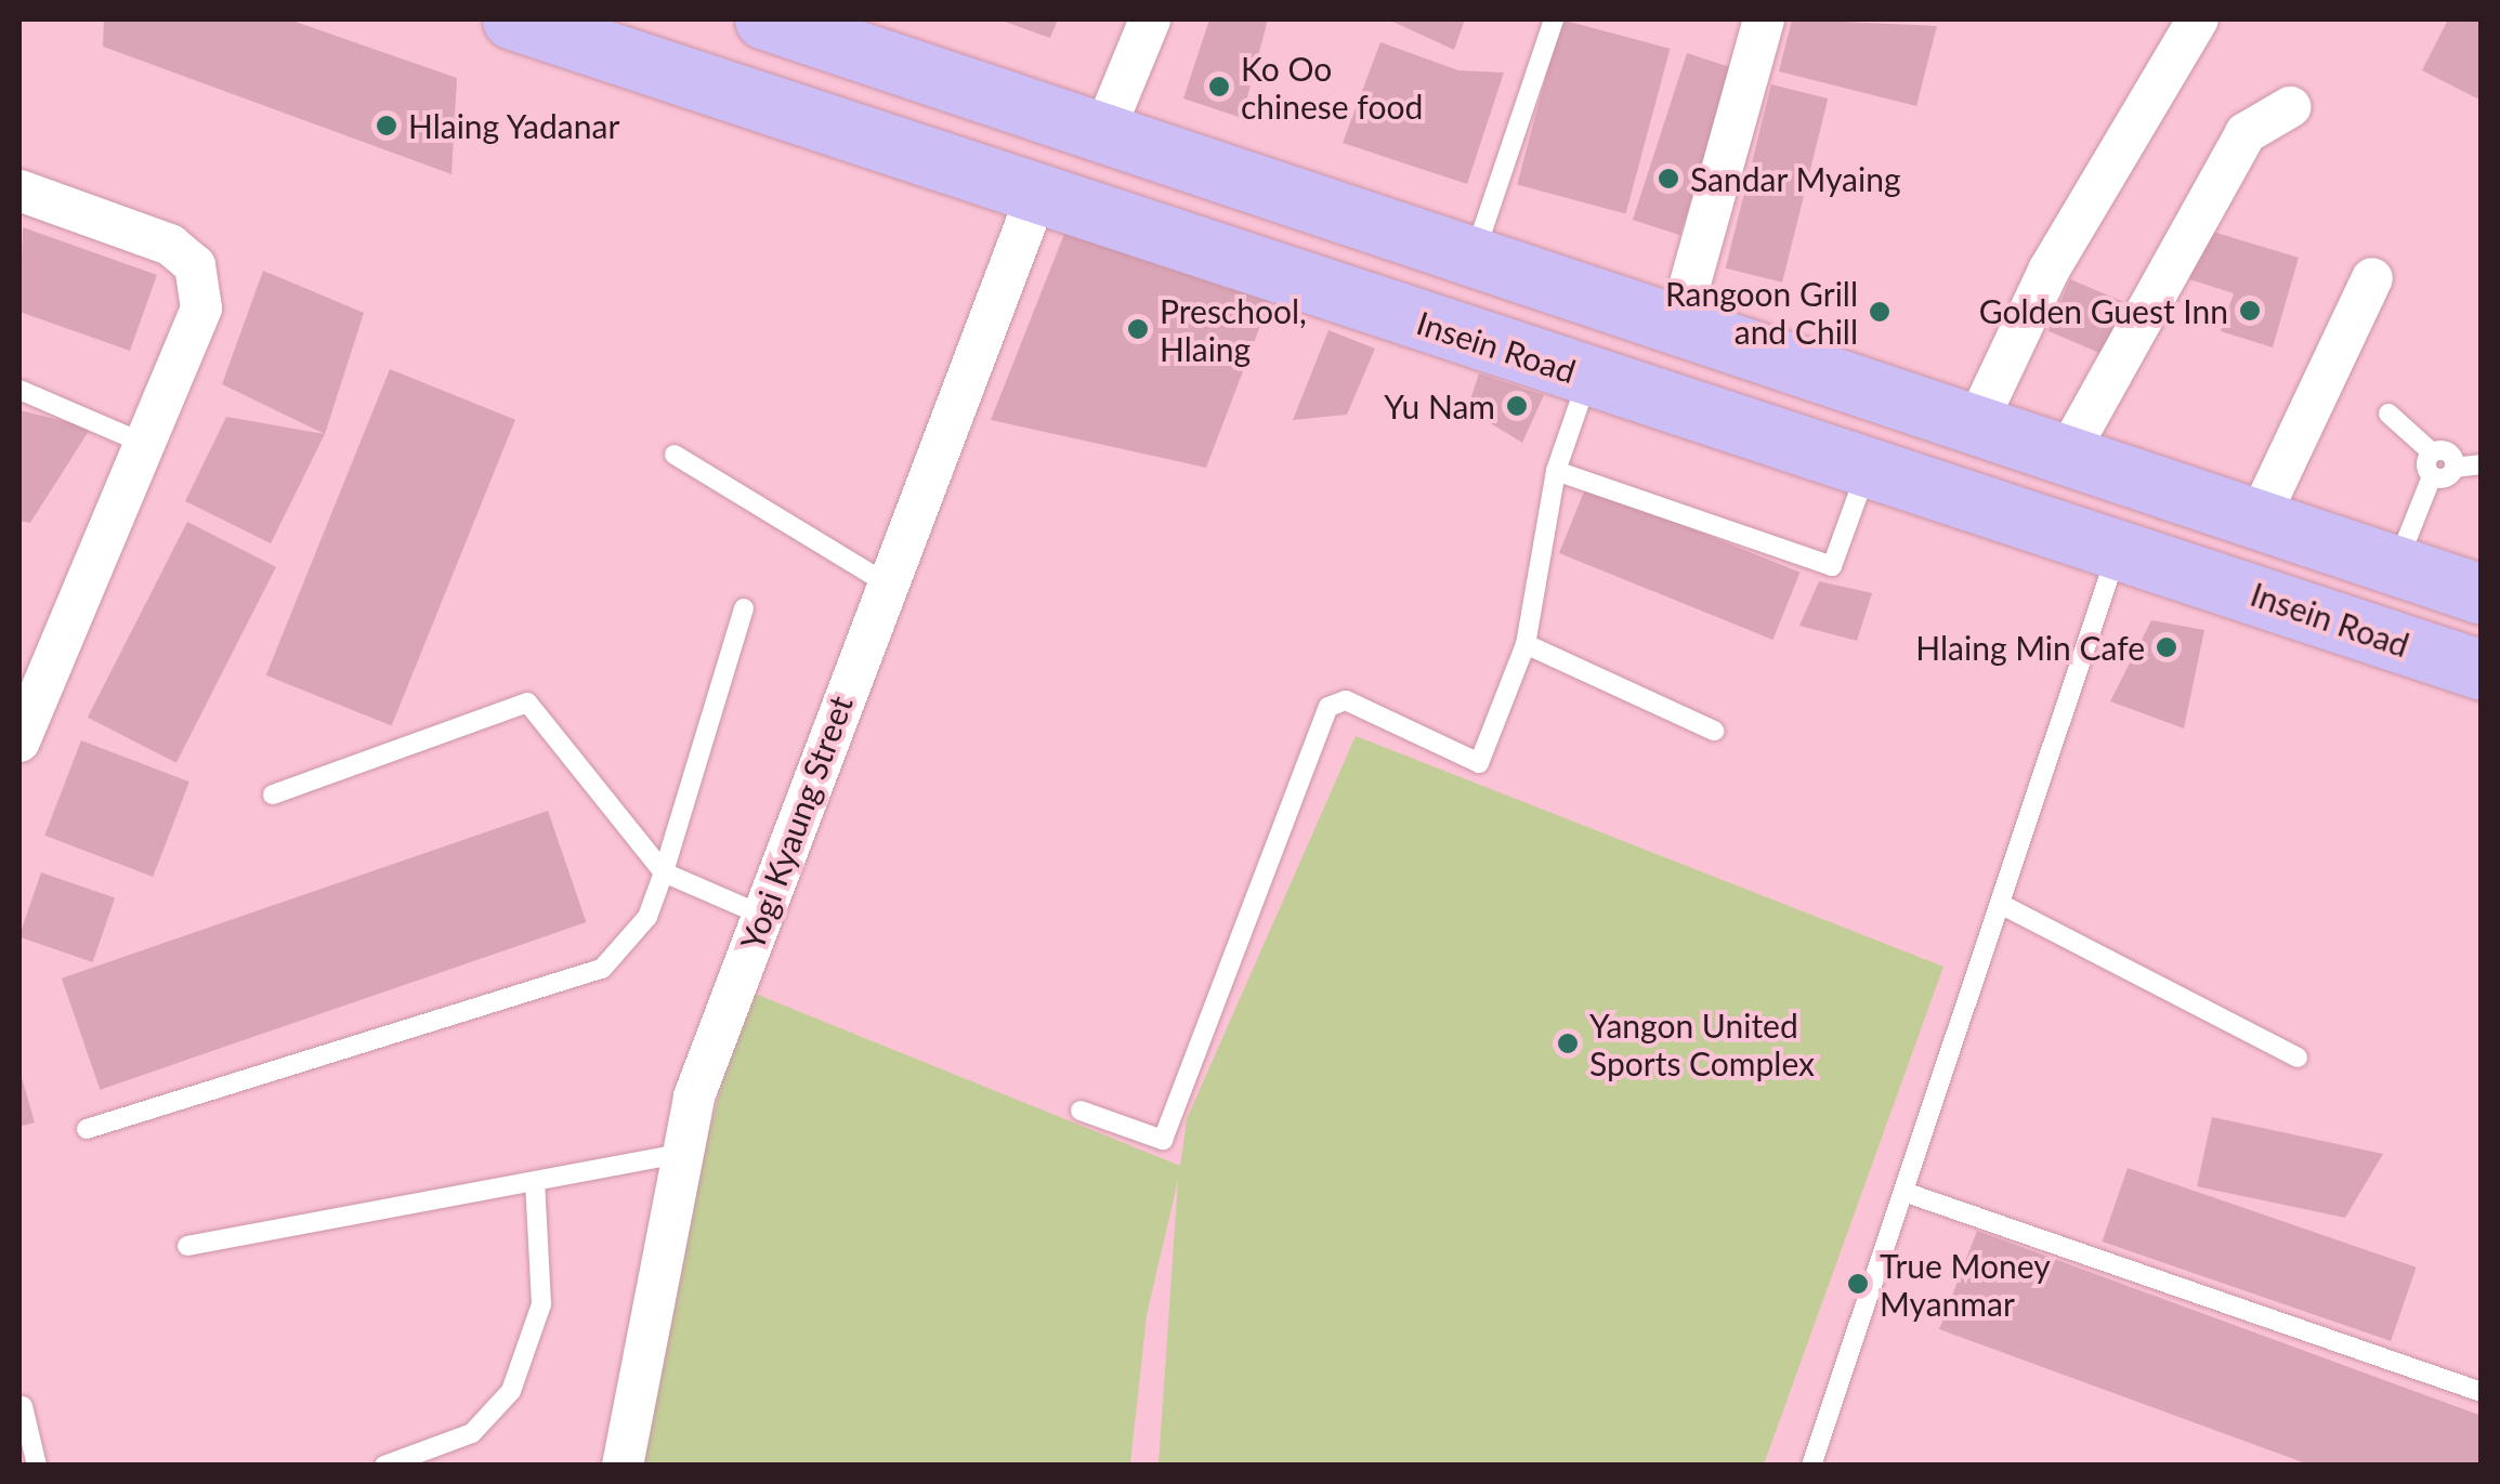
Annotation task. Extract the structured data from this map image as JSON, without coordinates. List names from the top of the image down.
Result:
{
  "streets": {
    "main road": ["Insein Road"],
    "street": ["Yogi Kyaung Street"]
  },
  "crossings": [
    ["Insein Road", "Yogi Kyaung Street"]
  ],
  "places": [
    "Ko Oo chinese food",
    "Hlaing Yadanar",
    "Sandar Myaing",
    "Golden Guest Inn",
    "Rangoon Grill and Chill",
    "Preschool, Hlaing",
    "Yu Nam",
    "Hlaing Min Cafe",
    "Yangon United Sports Complex",
    "True Money Myanmar"
  ]
}
